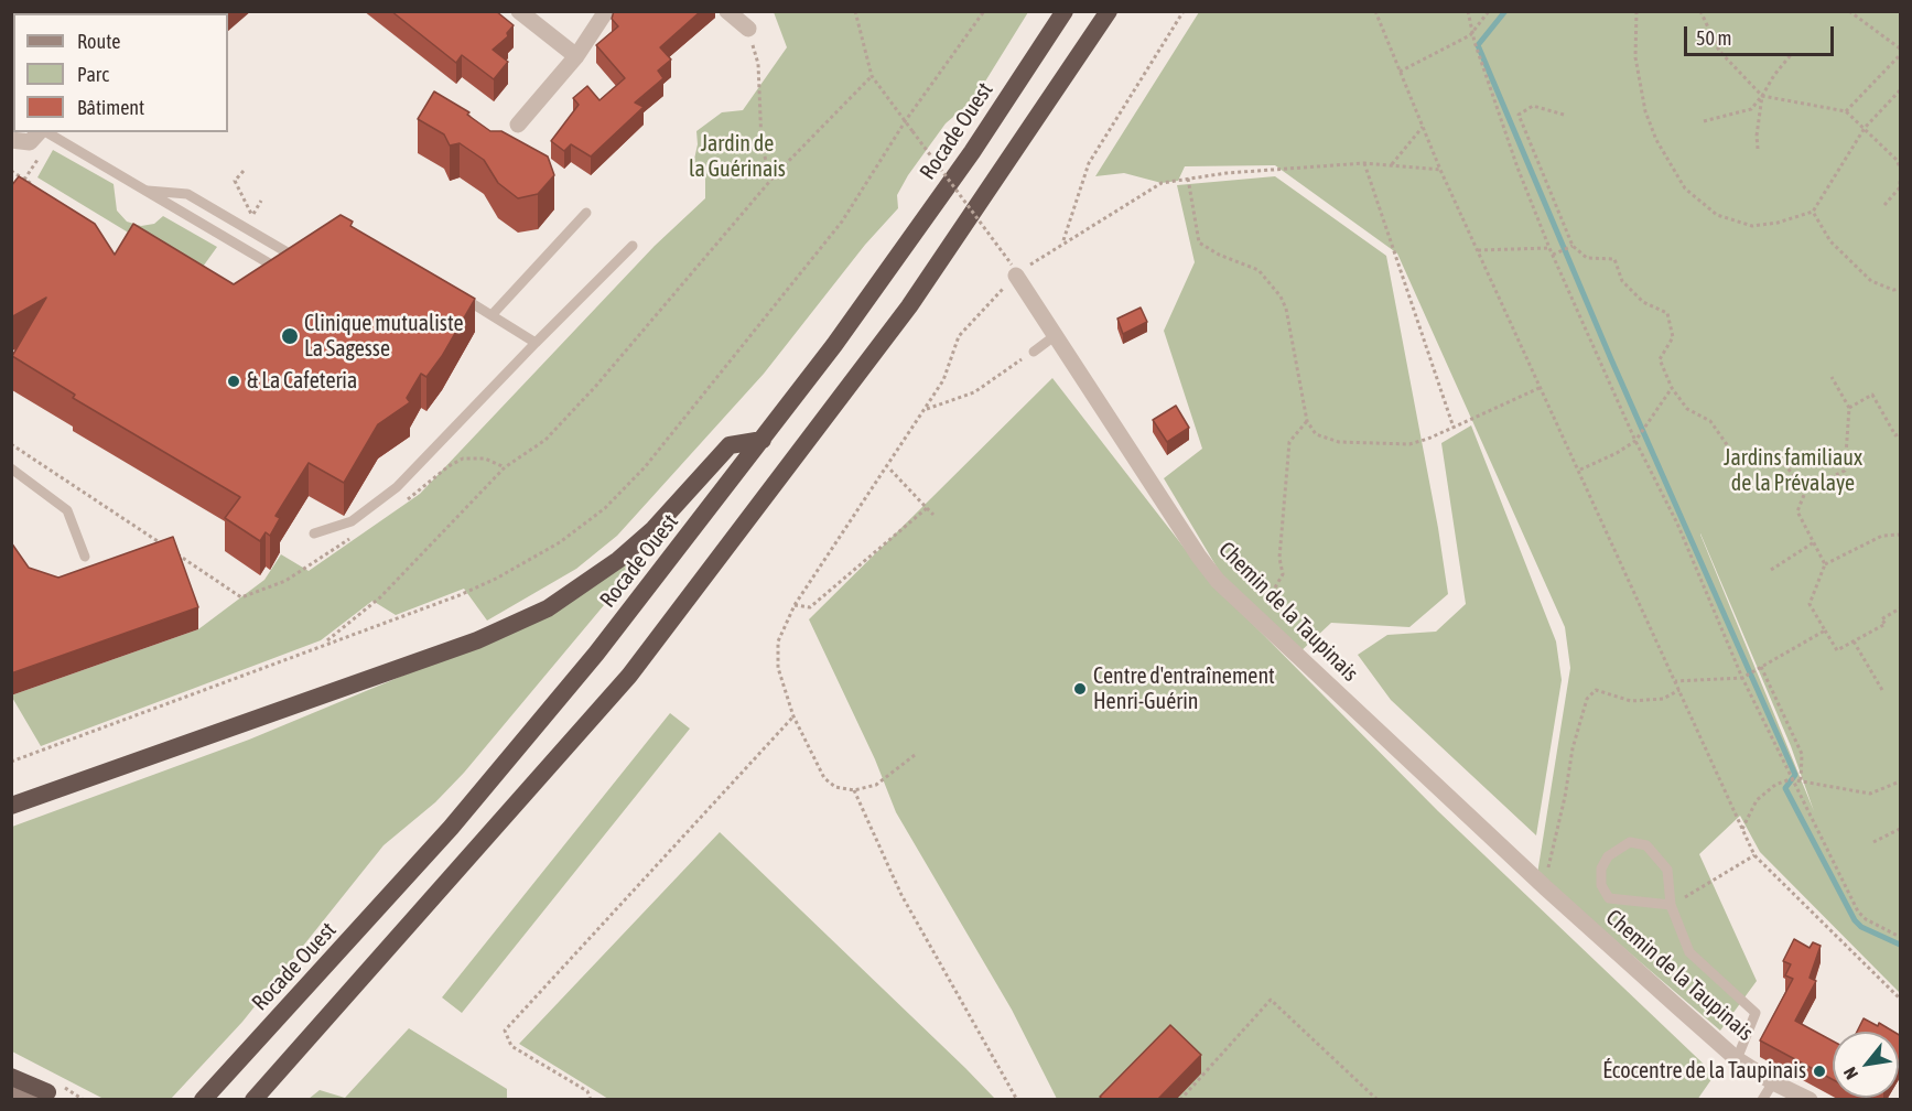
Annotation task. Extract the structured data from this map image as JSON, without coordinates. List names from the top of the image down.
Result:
{
  "streets": {
    "highway": ["Rocade Ouest"],
    "street": ["Chemin de la Taupinais"]
  },
  "parks": ["Jardin de la Guérinais", "Jardins familiaux de la Prévalaye"],
  "places": [
    "Clinique mutualiste La Sagesse",
    "& La Cafeteria",
    "Centre d'entraînement Henri-Guérin",
    "Écocentre de la Taupinais"
  ],
  "legend": ["Route", "Parc", "Bâtiment"],
  "scale_bar": "50 m",
  "north": "bottom left"
}
